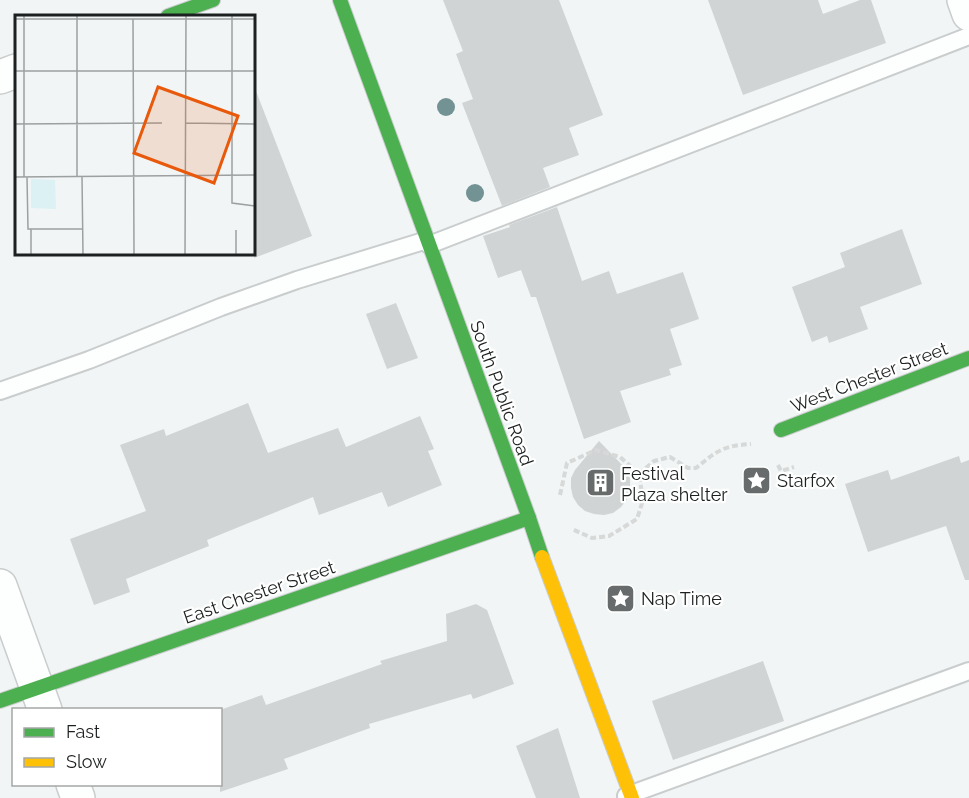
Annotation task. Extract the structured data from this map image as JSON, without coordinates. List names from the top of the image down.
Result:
{
  "streets": {
    "street": ["West Chester Street", "South Public Road", "East Chester Street"]
  },
  "crossings": [
    ["South Public Road", "East Chester Street"]
  ],
  "places": {
    "place": ["Starfox", "Nap Time"],
    "building": ["Festival Plaza shelter"]
  },
  "legend": ["Fast", "Slow"]
}
